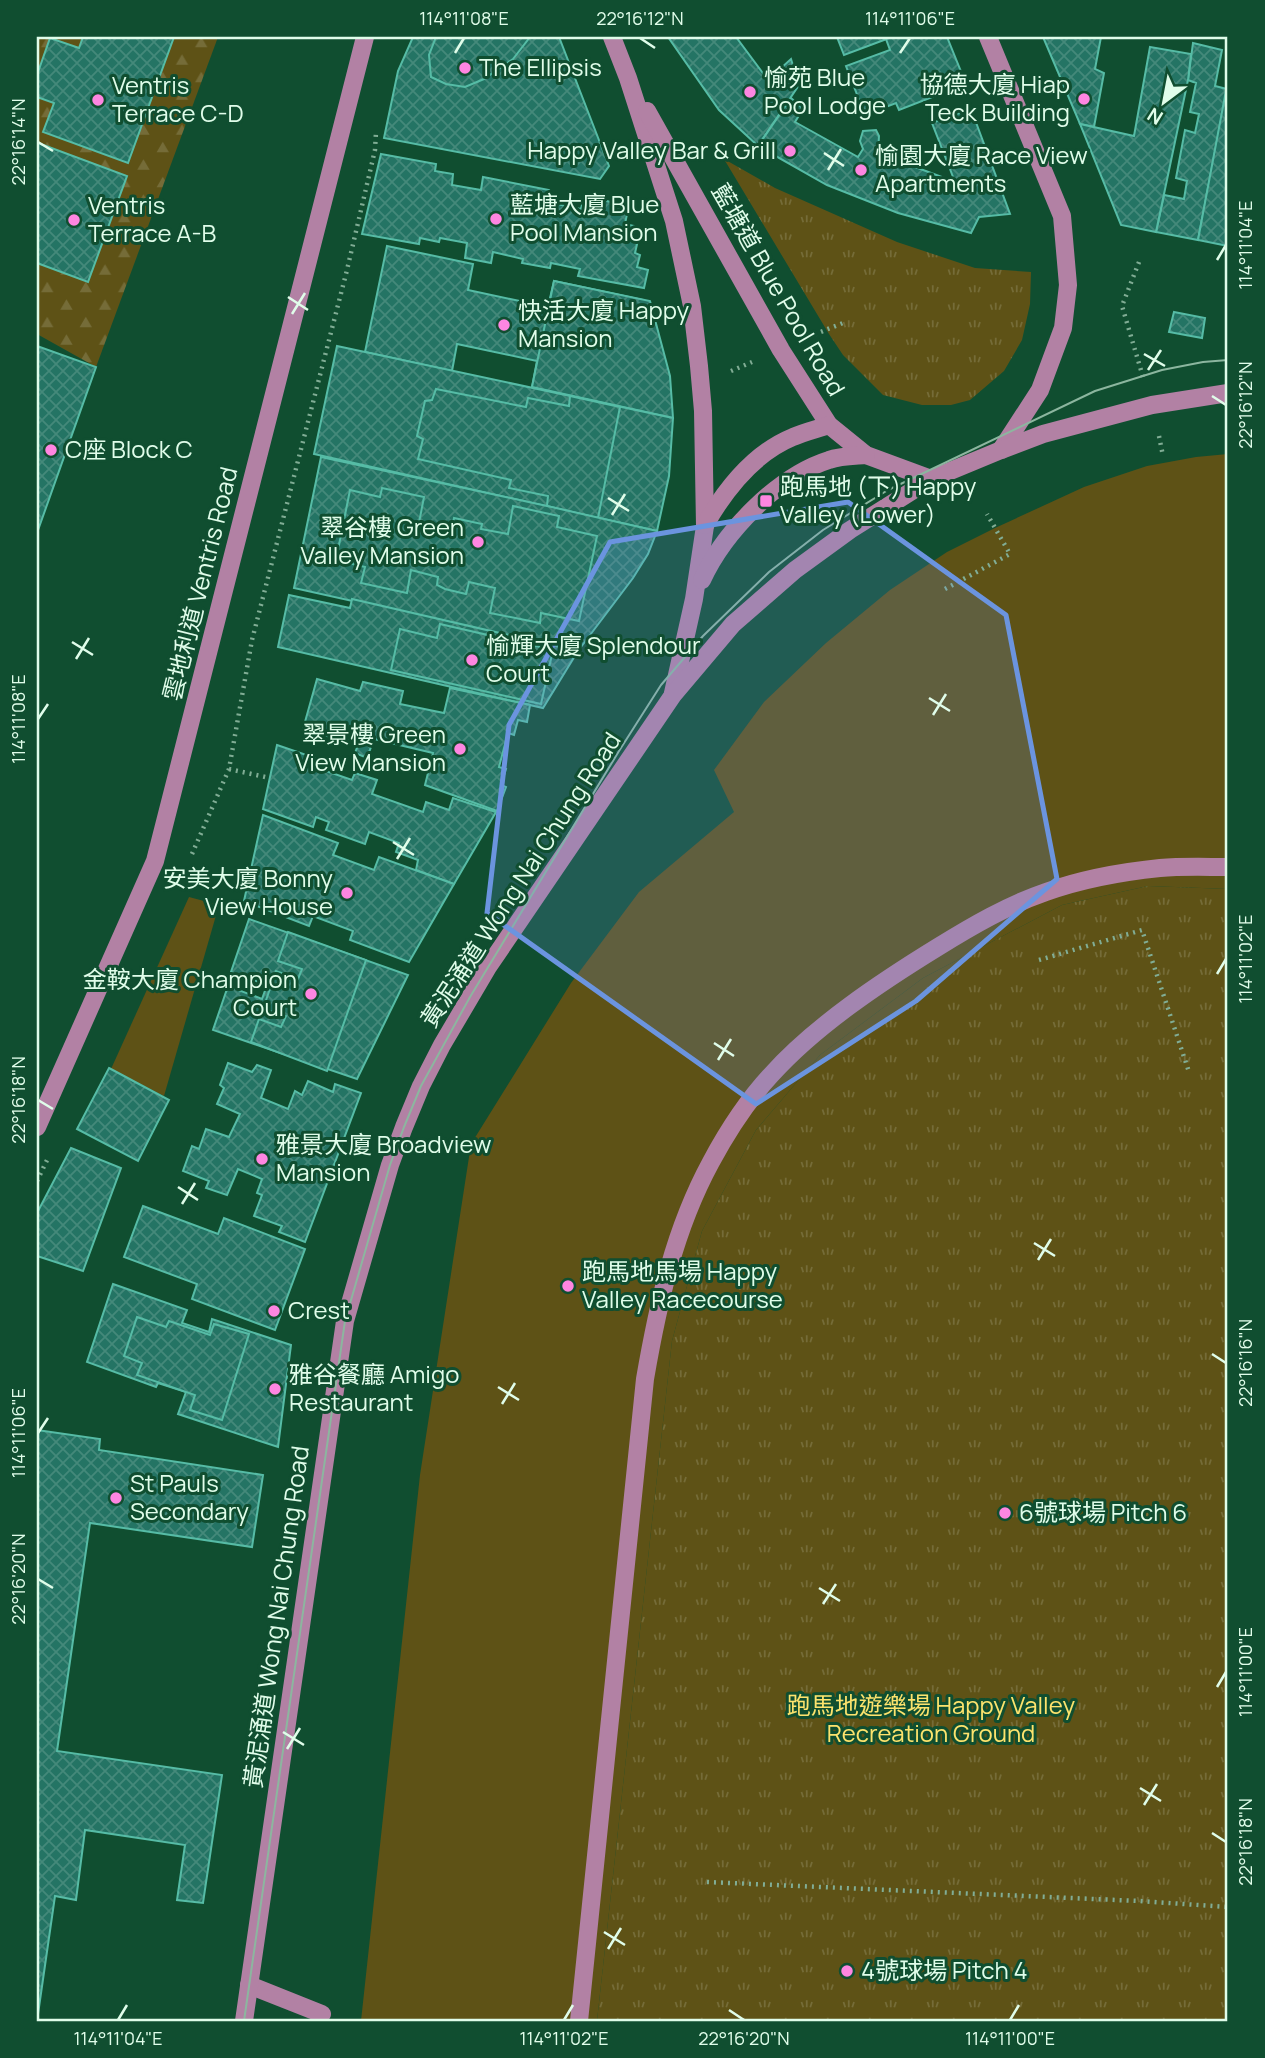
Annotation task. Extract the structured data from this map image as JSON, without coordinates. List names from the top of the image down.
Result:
{
  "streets": {
    "street": ["藍塘道 Blue Pool Road", "雲地利道 Ventris Road", "黃泥涌道 Wong Nai Chung Road"]
  },
  "crossings": [
    ["藍塘道 Blue Pool Road", "黃泥涌道 Wong Nai Chung Road"]
  ],
  "parks": ["跑馬地遊樂場 Happy Valley Recreation Ground"],
  "places": {
    "other": [
      "The Ellipsis",
      "愉苑 Blue Pool Lodge",
      "協德大廈 Hiap Teck Building",
      "Ventris Terrace C-D",
      "Happy Valley Bar & Grill",
      "愉園大廈 Race View Apartments",
      "藍塘大廈 Blue Pool Mansion",
      "Ventris Terrace A-B",
      "快活大廈 Happy Mansion",
      "C座 Block C",
      "翠谷樓 Green Valley Mansion",
      "愉輝大廈 Splendour Court",
      "翠景樓 Green View Mansion",
      "安美大廈 Bonny View House",
      "金鞍大廈 Champion Court",
      "雅景大廈 Broadview Mansion",
      "跑馬地馬場 Happy Valley Racecourse",
      "Crest",
      "雅谷餐廳 Amigo Restaurant",
      "St Pauls Secondary",
      "6號球場 Pitch 6",
      "4號球場 Pitch 4"
    ],
    "transit": ["跑馬地 (下) Happy Valley (Lower)"]
  },
  "north": "bottom left",
  "coordinates": [
    "114°11'08\"E",
    "22°16'12\"N",
    "114°11'06\"E",
    "22°16'14\"N",
    "114°11'04\"E",
    "114°11'02\"E",
    "22°16'18\"N",
    "22°16'16\"N",
    "22°16'20\"N",
    "114°11'00\"E"
  ]
}
